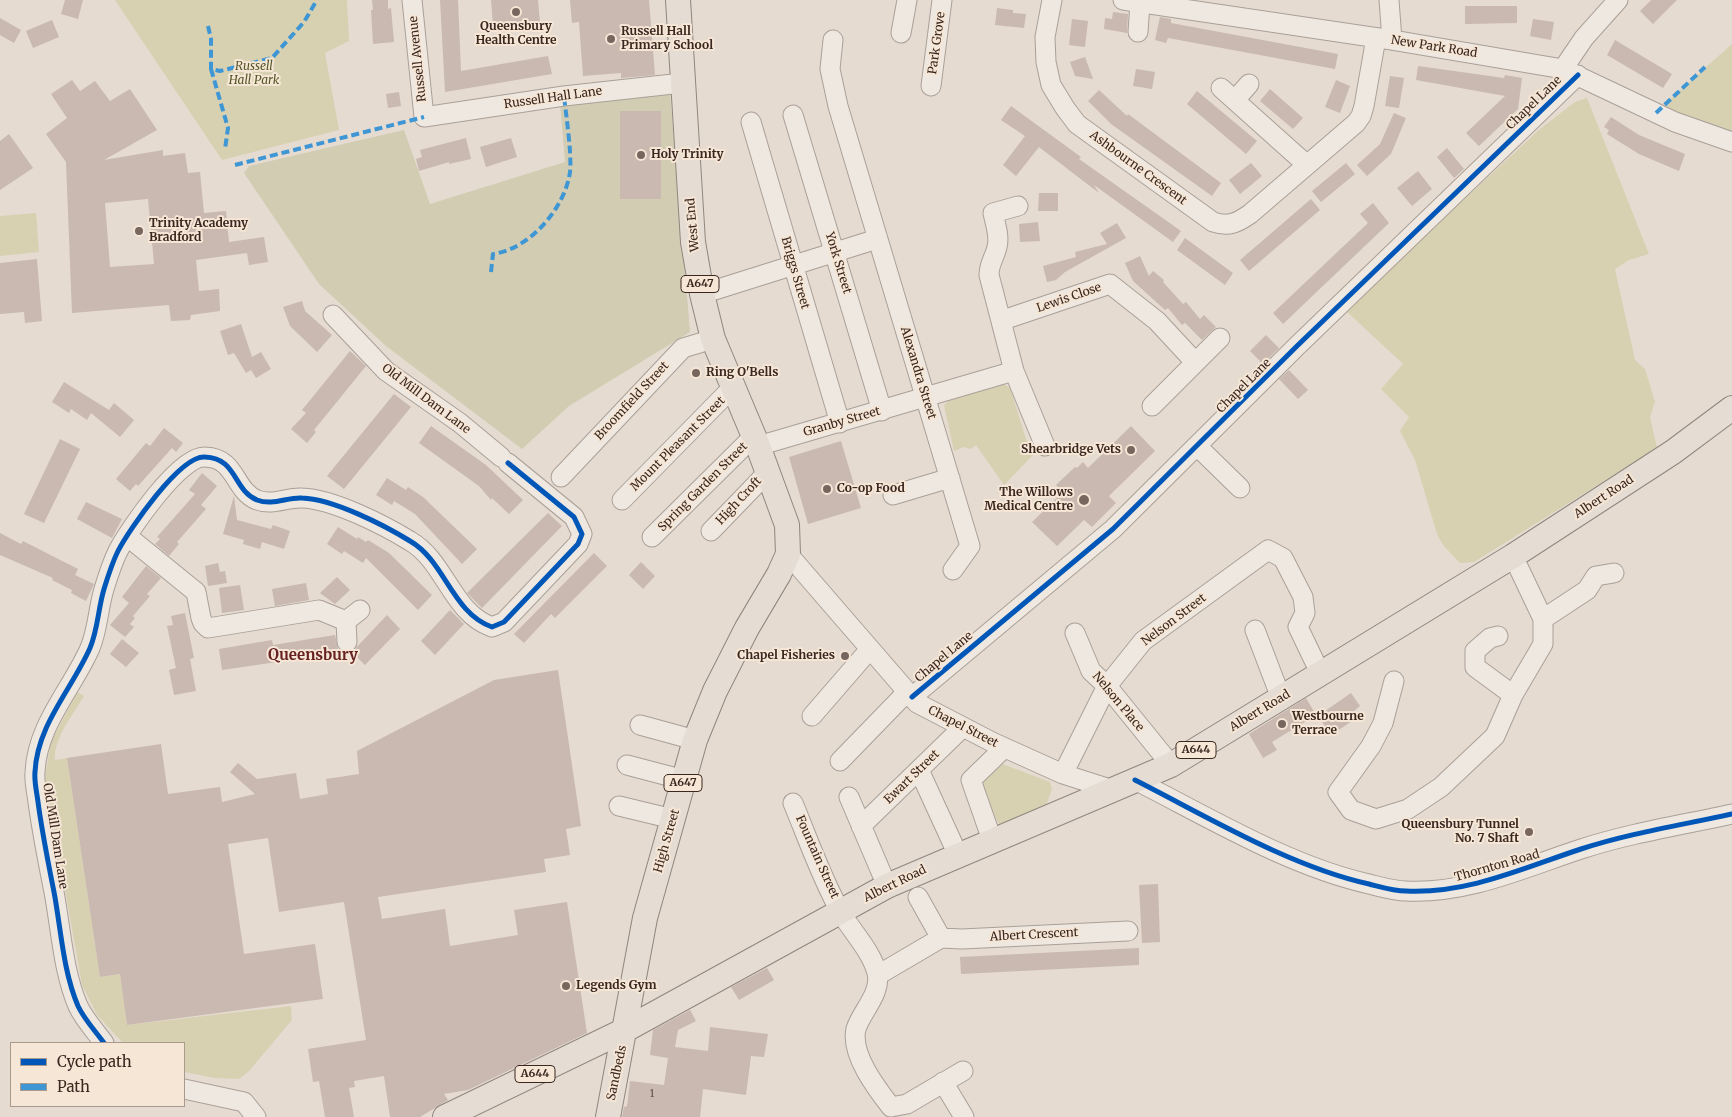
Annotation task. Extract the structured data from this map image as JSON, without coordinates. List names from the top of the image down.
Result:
{
  "streets": {
    "main road": [
      "West End",
      "A647",
      "Albert Road",
      "A644",
      "High Street",
      "Sandbeds"
    ],
    "street": [
      "Park Grove",
      "New Park Road",
      "Russell Avenue",
      "Russell Hall Lane",
      "Chapel Lane",
      "Ashbourne Crescent",
      "York Street",
      "Briggs Street",
      "Lewis Close",
      "Alexandra Street",
      "Old Mill Dam Lane",
      "Broomfield Street",
      "Granby Street",
      "Mount Pleasant Street",
      "Spring Garden Street",
      "High Croft",
      "Nelson Street",
      "Nelson Place",
      "Chapel Street",
      "Ewart Street",
      "Fountain Street",
      "Thornton Road",
      "Albert Crescent"
    ]
  },
  "crossings": [
    ["New Park Road", "Chapel Lane"],
    ["New Park Road", "Ashbourne Crescent"],
    ["Russell Avenue", "Russell Hall Lane"],
    ["Russell Hall Lane", "West End"],
    ["Chapel Lane", "Chapel Street"],
    ["West End", "Broomfield Street"],
    ["West End", "Granby Street"],
    ["West End", "Mount Pleasant Street"],
    ["West End", "Spring Garden Street"],
    ["West End", "High Croft"],
    ["West End", "Chapel Street"],
    ["West End", "High Street"],
    ["York Street", "Granby Street"],
    ["Briggs Street", "Granby Street"],
    ["Alexandra Street", "Granby Street"],
    ["Granby Street", "Spring Garden Street"],
    ["Albert Road", "Nelson Street"],
    ["Albert Road", "Nelson Place"],
    ["Albert Road", "Chapel Street"],
    ["Albert Road", "A644"],
    ["Albert Road", "High Street"],
    ["Albert Road", "Fountain Street"],
    ["Albert Road", "Thornton Road"],
    ["Albert Road", "Sandbeds"],
    ["Nelson Street", "Nelson Place"],
    ["Nelson Street", "Chapel Street"],
    ["Chapel Street", "Ewart Street"],
    ["Chapel Street", "High Street"],
    ["A644", "High Street"],
    ["A644", "Sandbeds"],
    ["High Street", "Sandbeds"]
  ],
  "districts": ["Queensbury"],
  "parks": ["Russell Hall Park"],
  "places": [
    "Queensbury Health Centre",
    "Russell Hall Primary School",
    "Holy Trinity",
    "Trinity Academy Bradford",
    "Ring O'Bells",
    "Shearbridge Vets",
    "Co-op Food",
    "The Willows Medical Centre",
    "Chapel Fisheries",
    "Westbourne Terrace",
    "Queensbury Tunnel No. 7 Shaft",
    "Legends Gym"
  ],
  "house_numbers": ["1"],
  "legend": ["Cycle path", "Path"]
}
